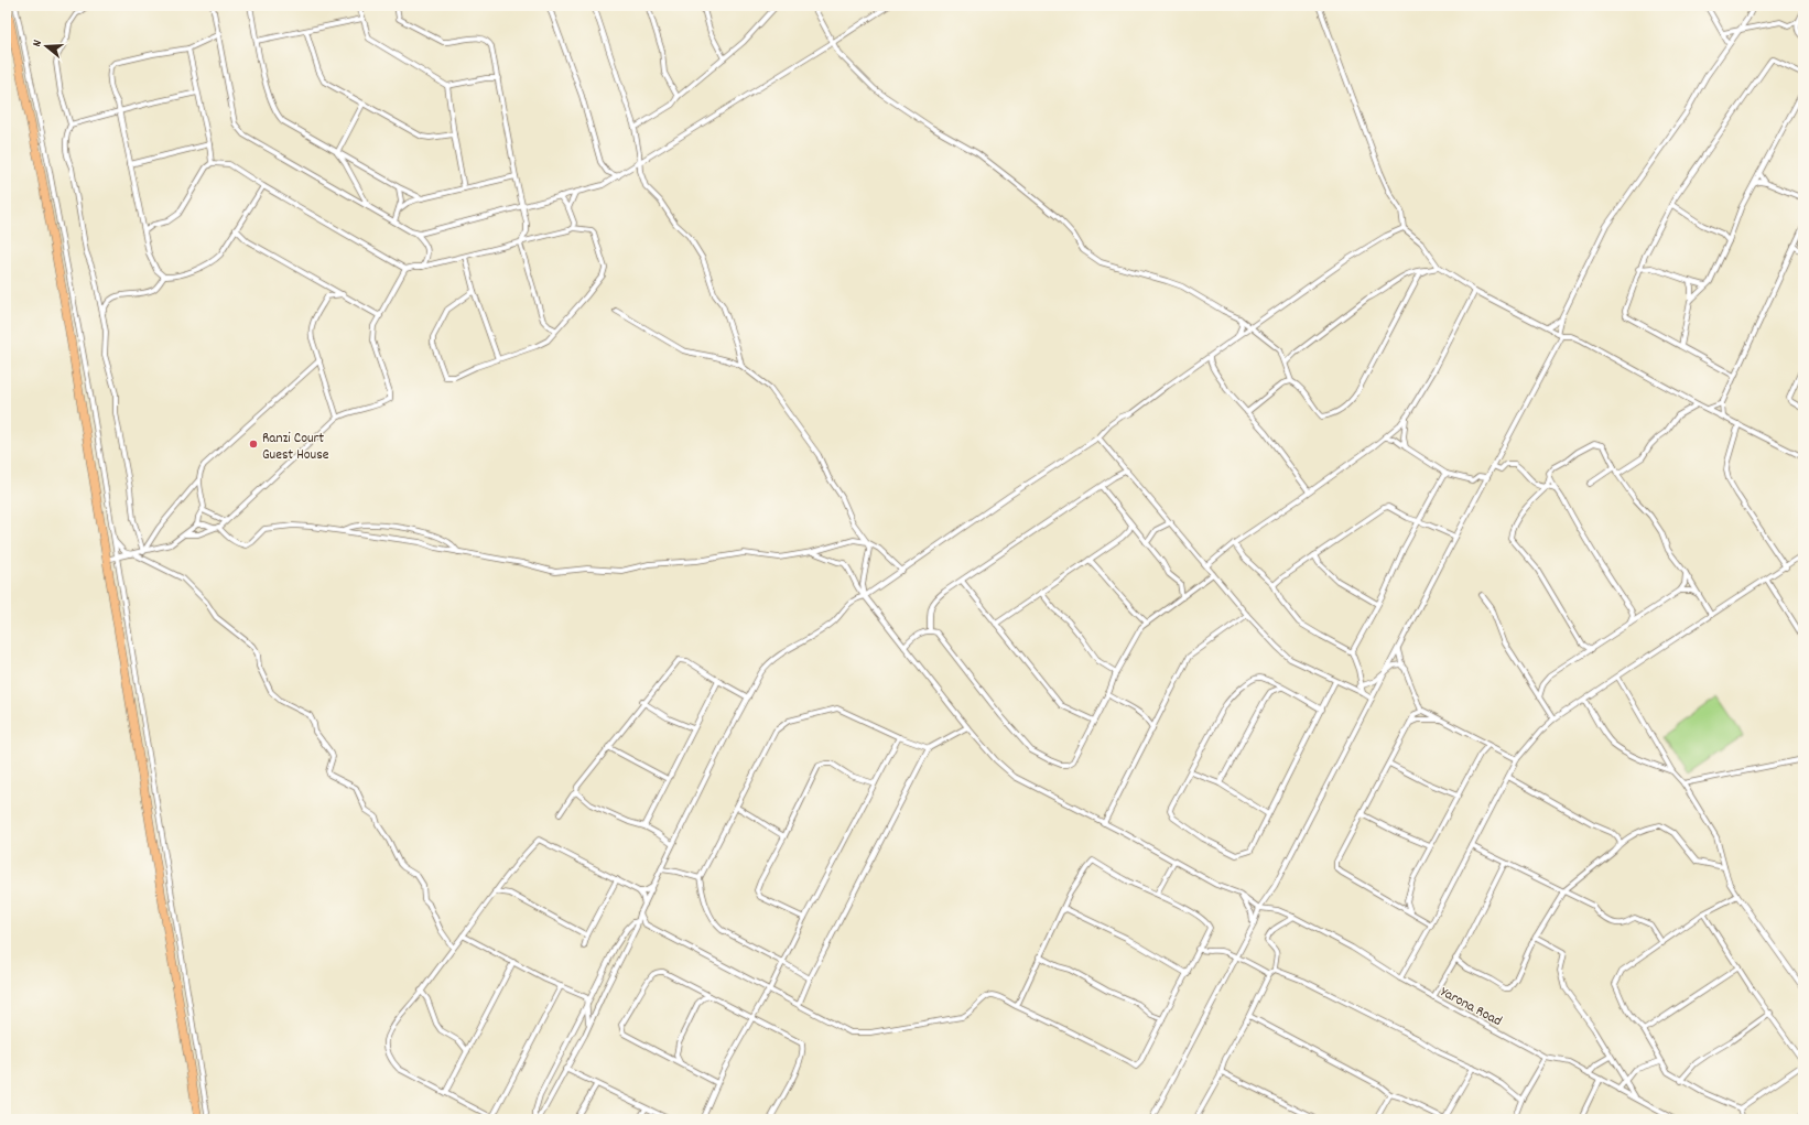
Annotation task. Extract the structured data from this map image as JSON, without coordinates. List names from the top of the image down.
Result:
{
  "streets": {
    "street": ["Yarona Road"]
  },
  "places": ["Ranzi Court Guest House"],
  "north": "left"
}
